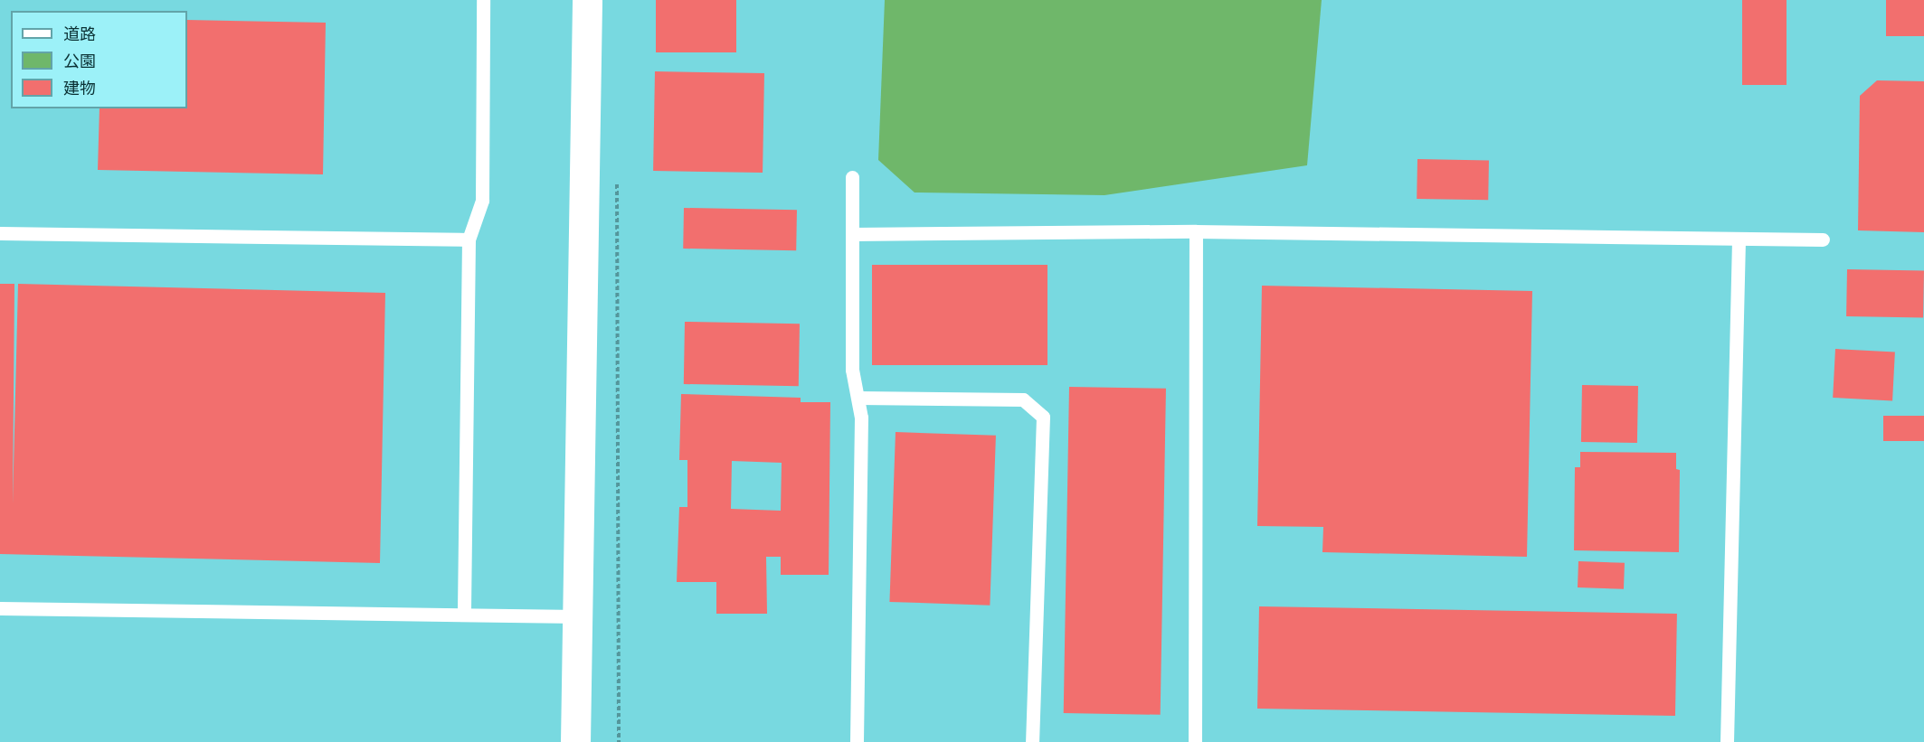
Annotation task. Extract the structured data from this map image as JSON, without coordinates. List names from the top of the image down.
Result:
{
  "legend": ["道路", "公園", "建物"]
}
